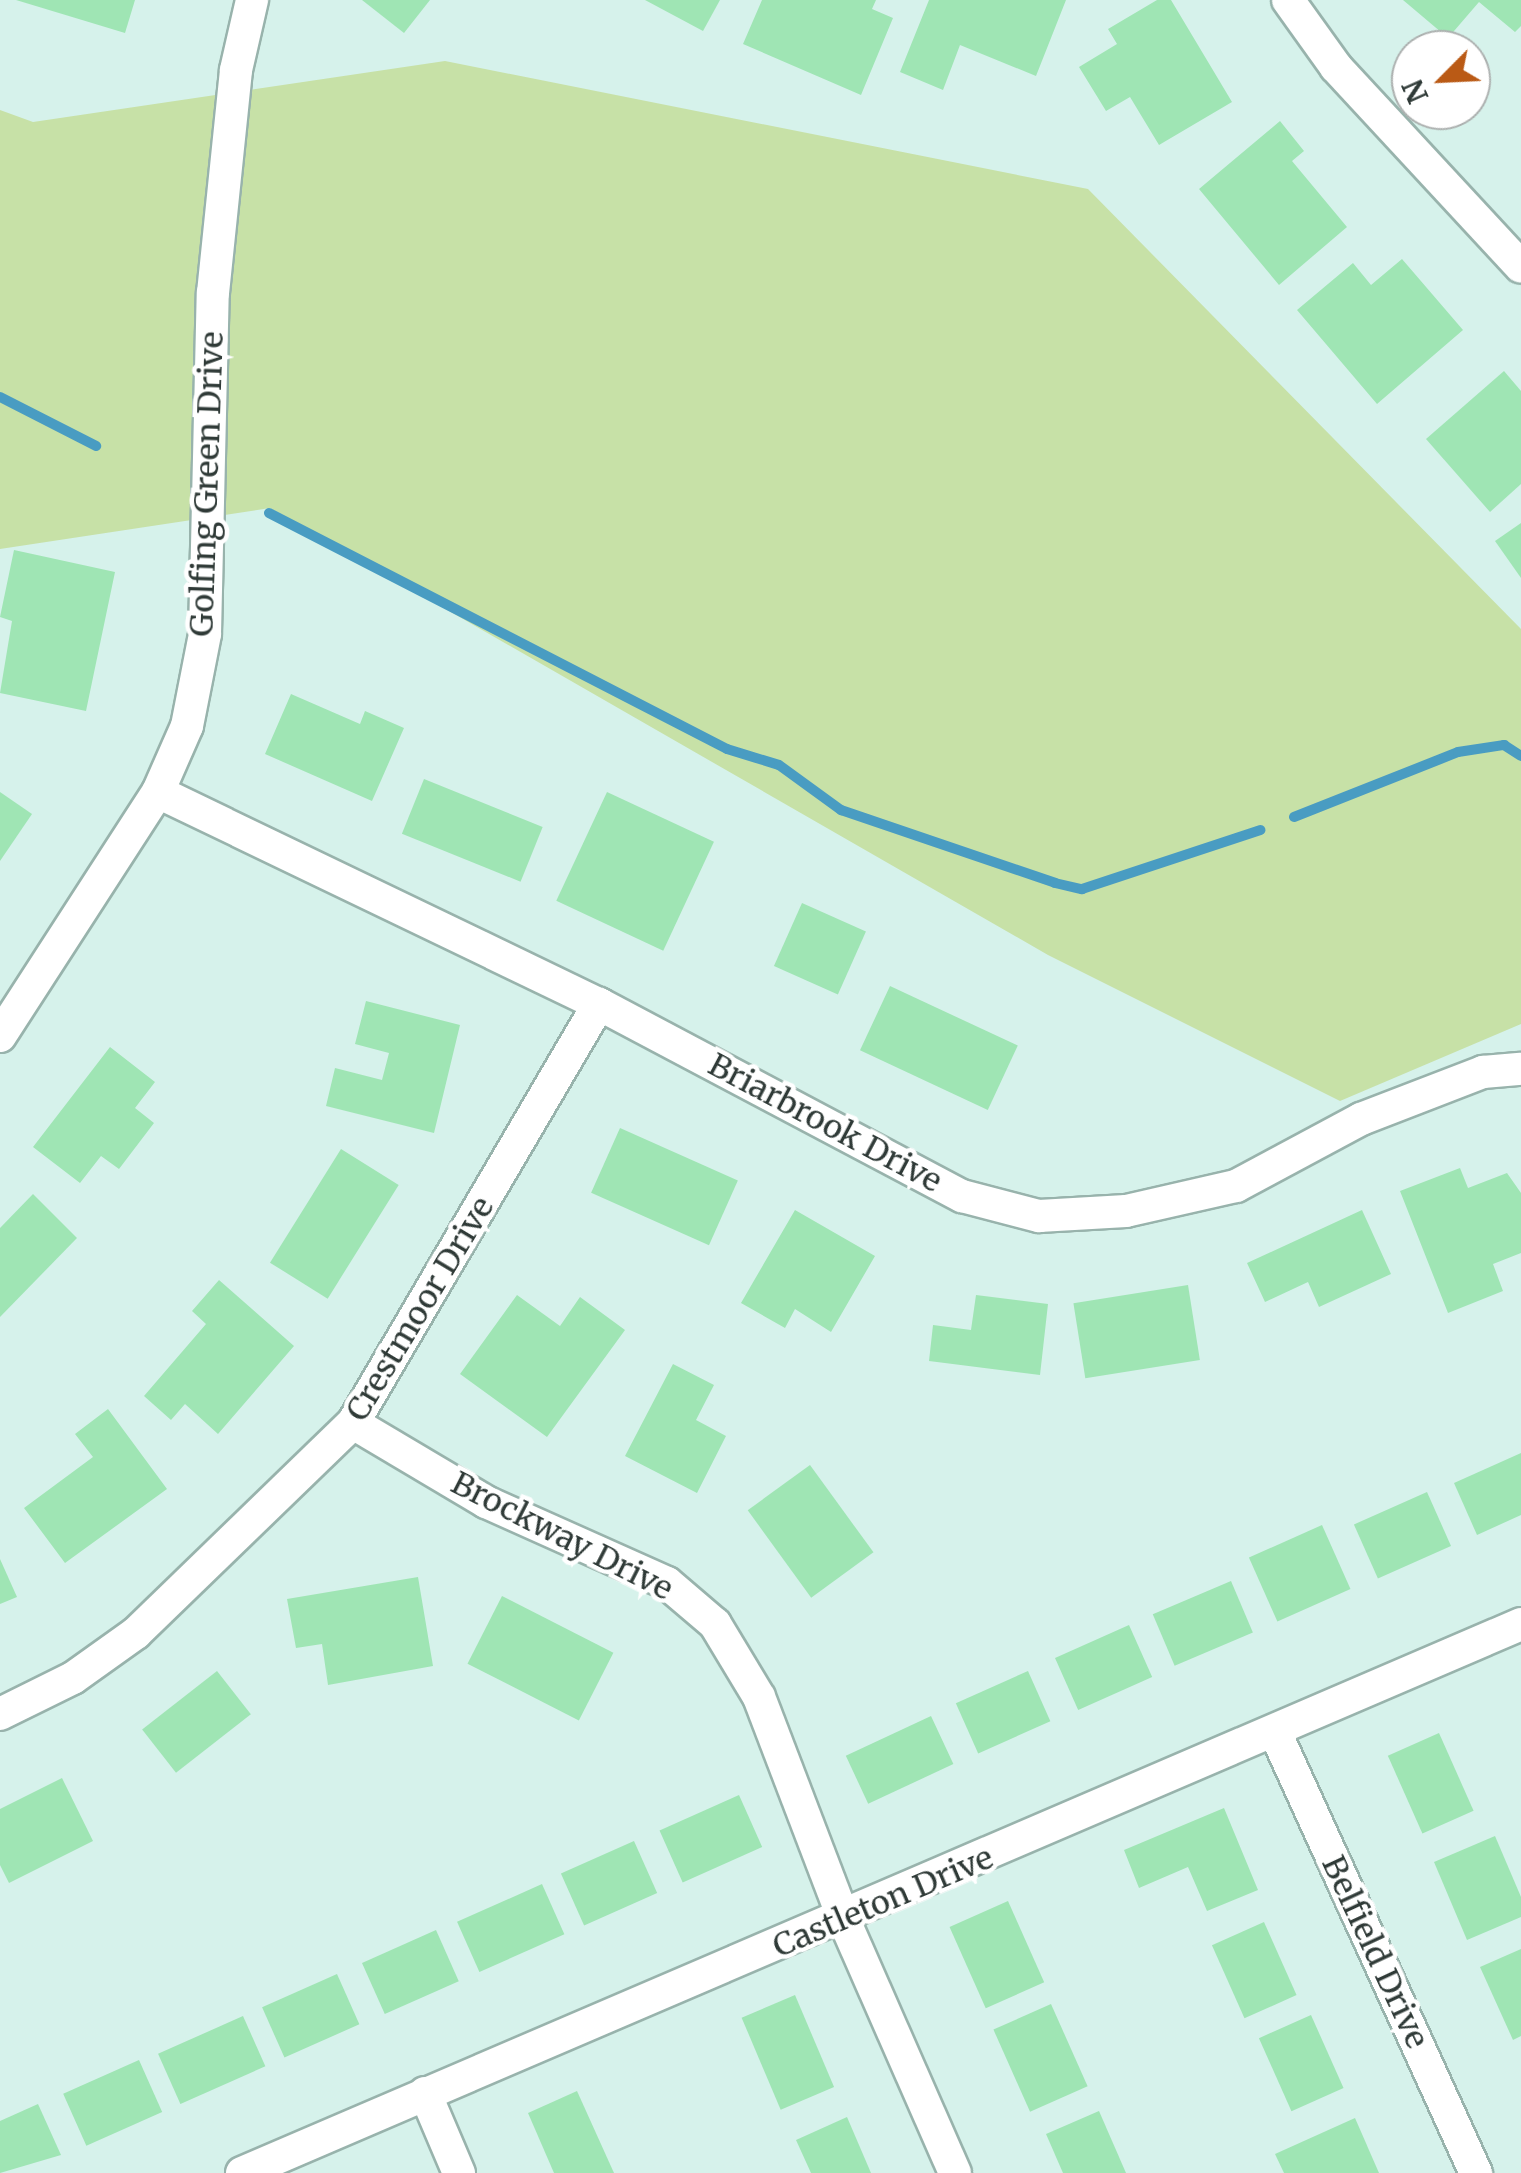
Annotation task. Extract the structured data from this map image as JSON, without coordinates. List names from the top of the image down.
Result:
{
  "streets": {
    "street": [
      "Golfing Green Drive",
      "Briarbrook Drive",
      "Crestmoor Drive",
      "Brockway Drive",
      "Castleton Drive",
      "Belfield Drive"
    ]
  },
  "crossings": [
    ["Golfing Green Drive", "Briarbrook Drive"],
    ["Briarbrook Drive", "Crestmoor Drive"],
    ["Crestmoor Drive", "Brockway Drive"],
    ["Brockway Drive", "Castleton Drive"],
    ["Castleton Drive", "Belfield Drive"]
  ],
  "north": "bottom left"
}
